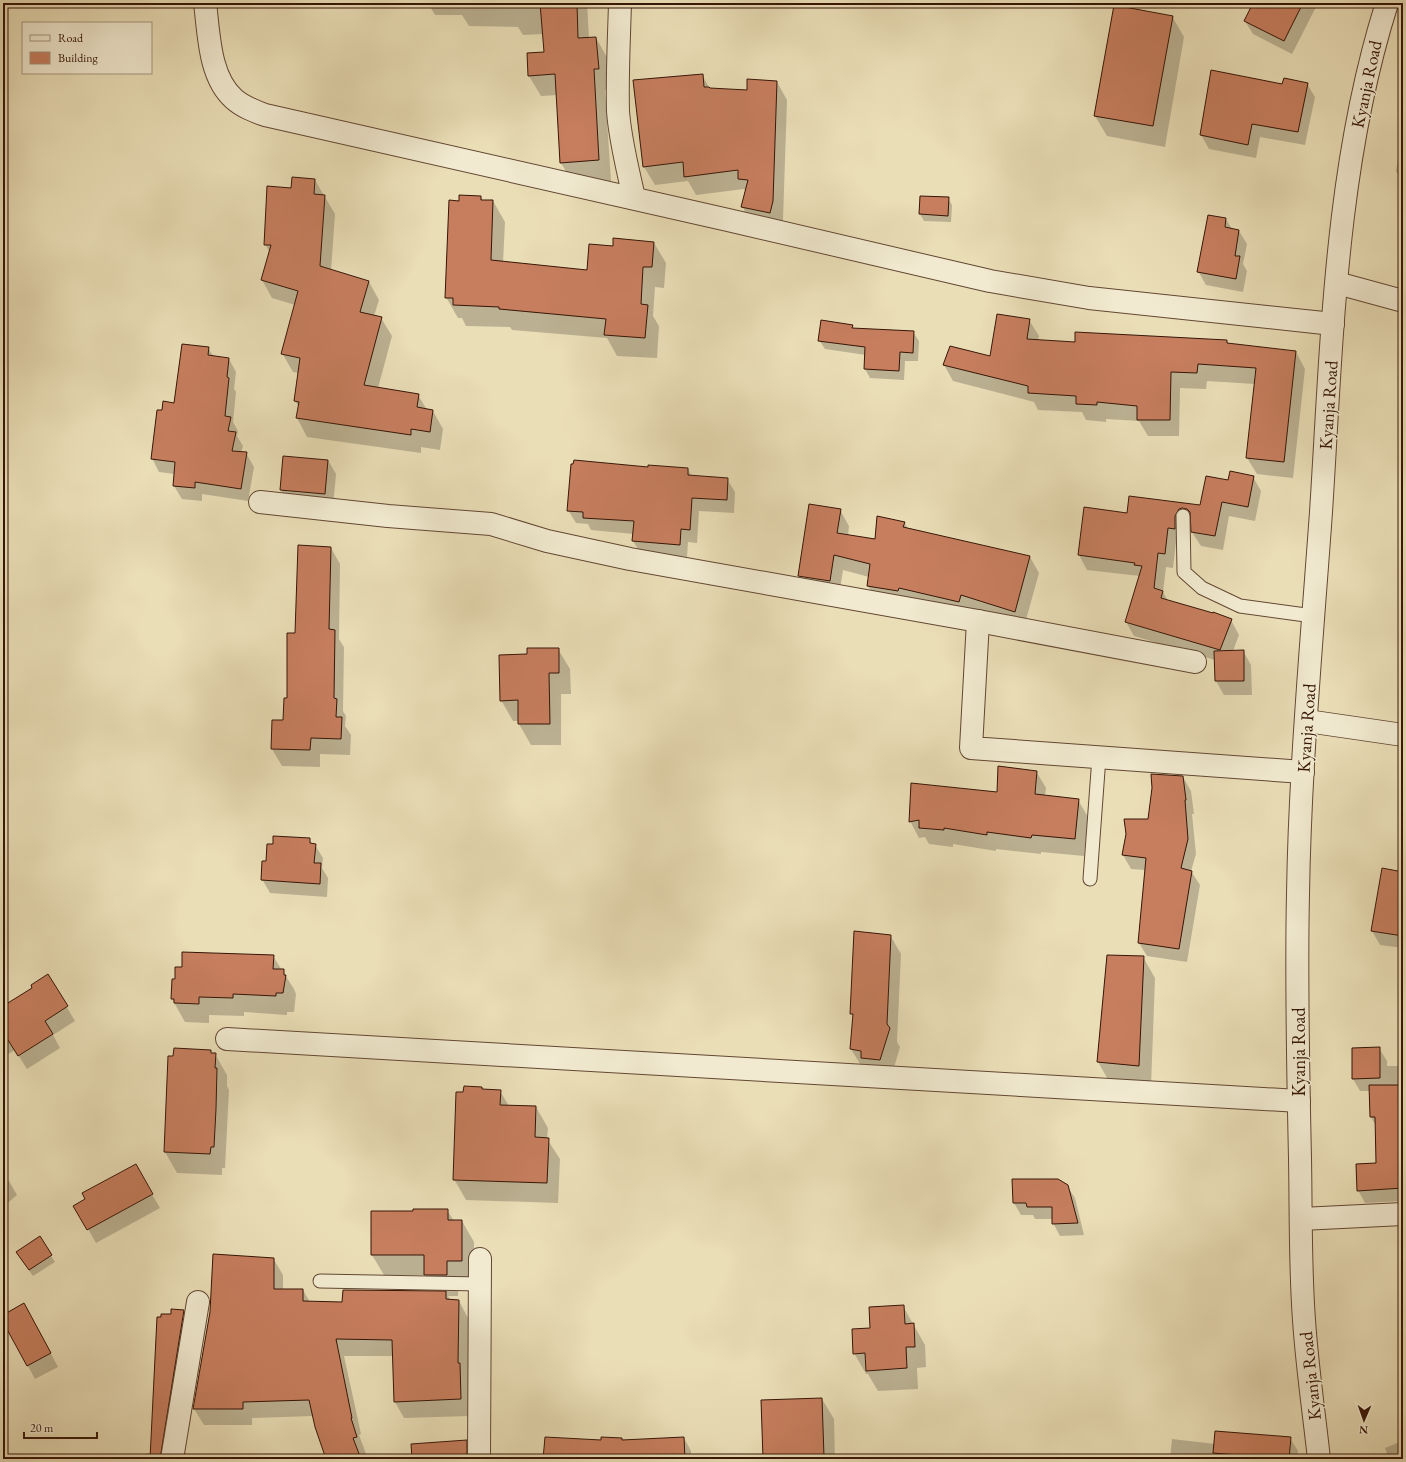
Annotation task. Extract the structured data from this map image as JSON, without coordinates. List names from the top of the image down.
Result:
{
  "streets": {
    "street": ["Kyanja Road"]
  },
  "legend": ["Road", "Building"],
  "scale_bar": "20 m",
  "north": "bottom"
}
